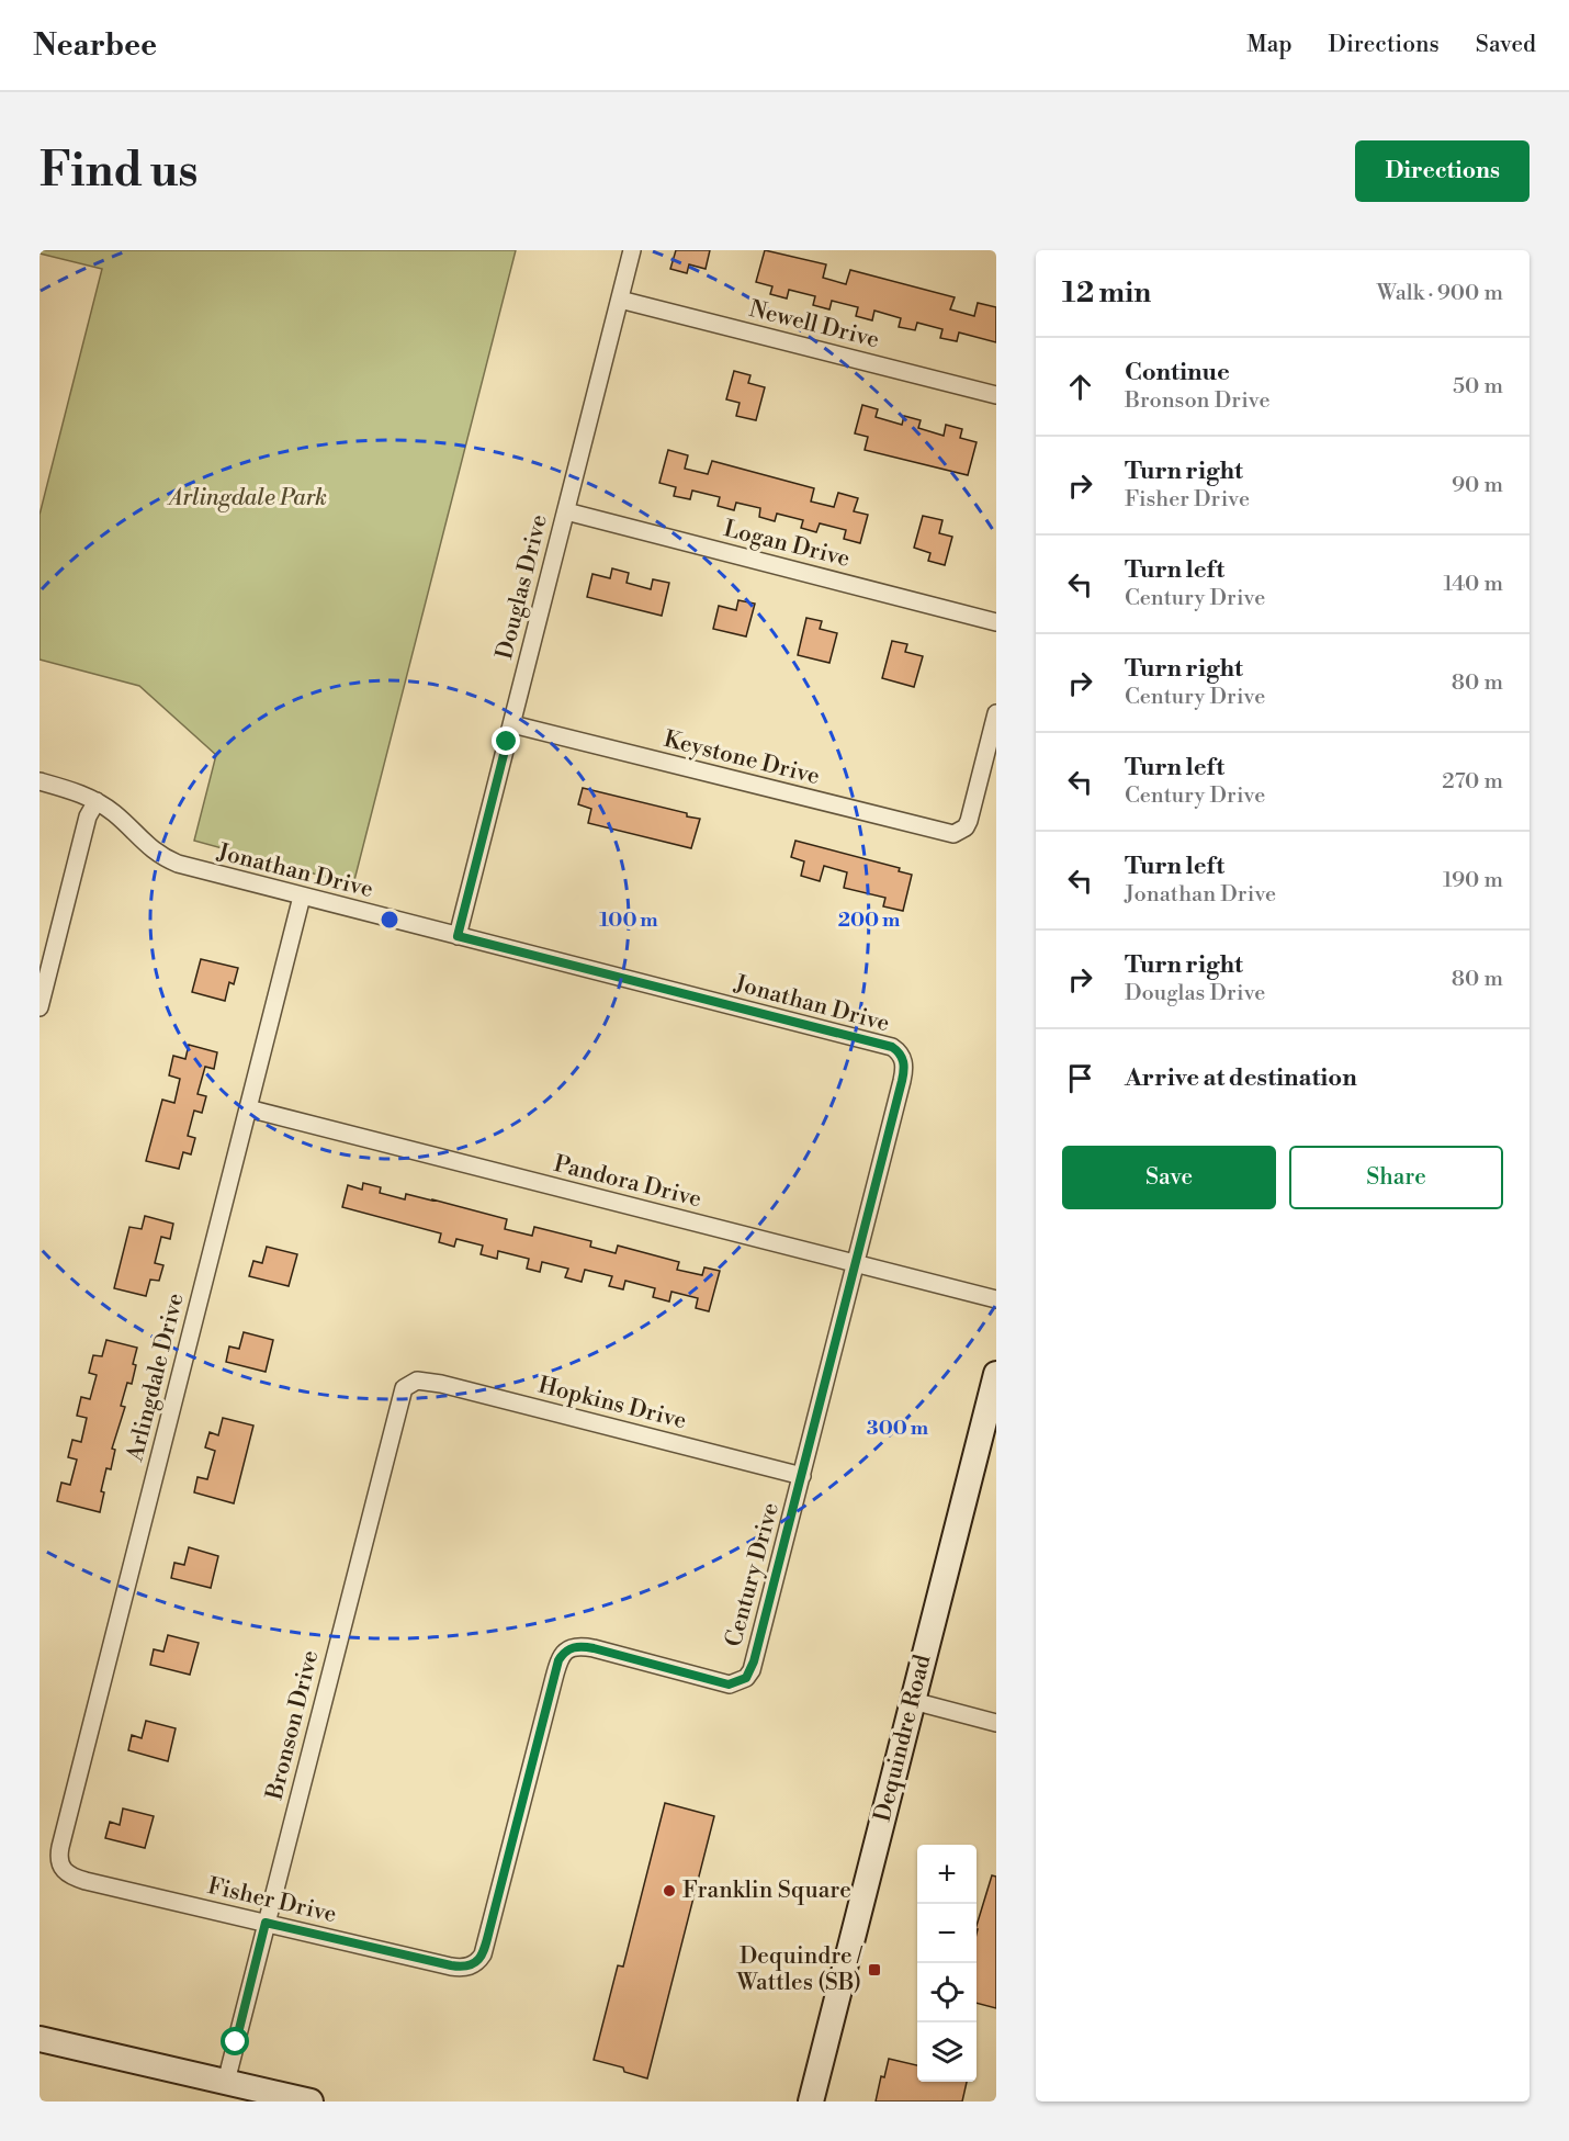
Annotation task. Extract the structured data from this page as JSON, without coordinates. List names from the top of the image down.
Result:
{
  "streets": {
    "main road": ["Dequindre Road"],
    "street": [
      "Newell Drive",
      "Logan Drive",
      "Douglas Drive",
      "Keystone Drive",
      "Jonathan Drive",
      "Pandora Drive",
      "Arlingdale Drive",
      "Hopkins Drive",
      "Century Drive",
      "Bronson Drive",
      "Fisher Drive"
    ]
  },
  "crossings": [
    ["Newell Drive", "Douglas Drive"],
    ["Logan Drive", "Douglas Drive"],
    ["Douglas Drive", "Keystone Drive"],
    ["Douglas Drive", "Jonathan Drive"],
    ["Jonathan Drive", "Arlingdale Drive"],
    ["Jonathan Drive", "Century Drive"],
    ["Pandora Drive", "Arlingdale Drive"],
    ["Pandora Drive", "Century Drive"],
    ["Arlingdale Drive", "Fisher Drive"],
    ["Hopkins Drive", "Century Drive"],
    ["Hopkins Drive", "Bronson Drive"],
    ["Century Drive", "Fisher Drive"],
    ["Bronson Drive", "Fisher Drive"]
  ],
  "parks": ["Arlingdale Park"],
  "places": {
    "other": ["Franklin Square"],
    "transit": ["Dequindre / Wattles (SB)"]
  },
  "page": {
    "header": "Nearbee",
    "nav": ["Map", "Directions", "Saved"],
    "buttons": [
      "Directions",
      ["Save", "Share"]
    ],
    "title": "Find us",
    "heading": ["12 min", "Walk · 900 m"],
    "list": [
      ["Continue", "Bronson Drive", "50 m"],
      ["Turn right", "Fisher Drive", "90 m"],
      ["Turn left", "Century Drive", "140 m"],
      ["Turn right", "Century Drive", "80 m"],
      ["Turn left", "Century Drive", "270 m"],
      ["Turn left", "Jonathan Drive", "190 m"],
      ["Turn right", "Douglas Drive", "80 m"],
      "Arrive at destination"
    ],
    "map_buttons": ["+", "−"]
  },
  "rings": ["100 m", "200 m", "300 m"]
}
